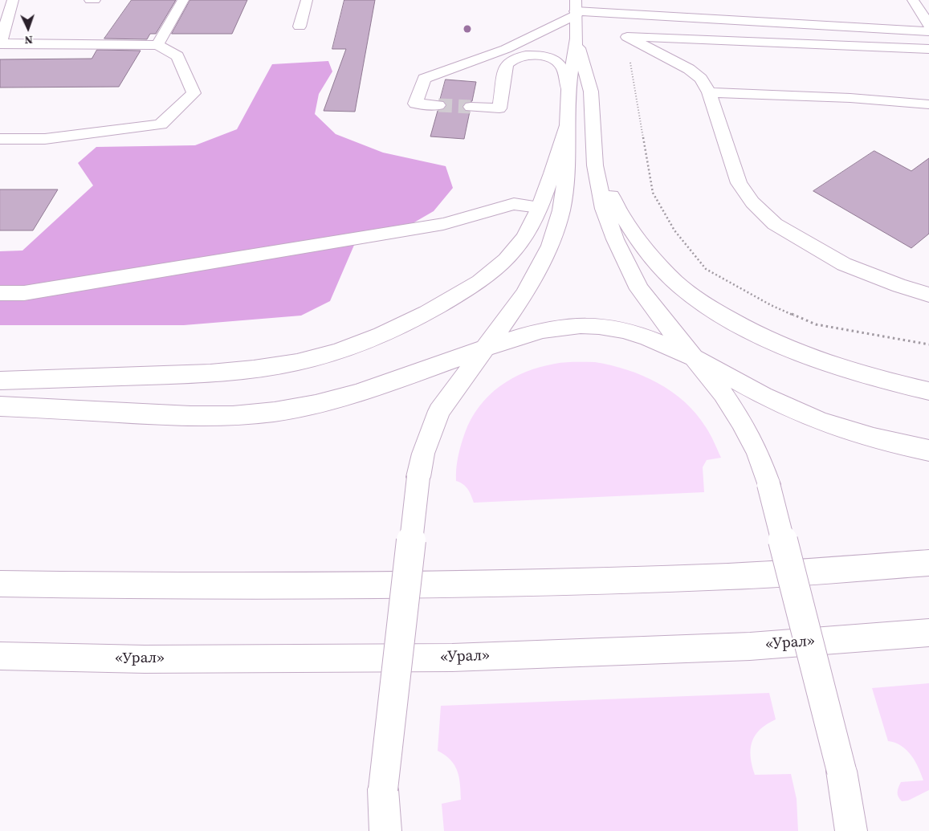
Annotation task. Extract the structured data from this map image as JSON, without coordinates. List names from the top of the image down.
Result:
{
  "streets": {
    "main road": ["«Урал»"]
  },
  "north": "bottom"
}
